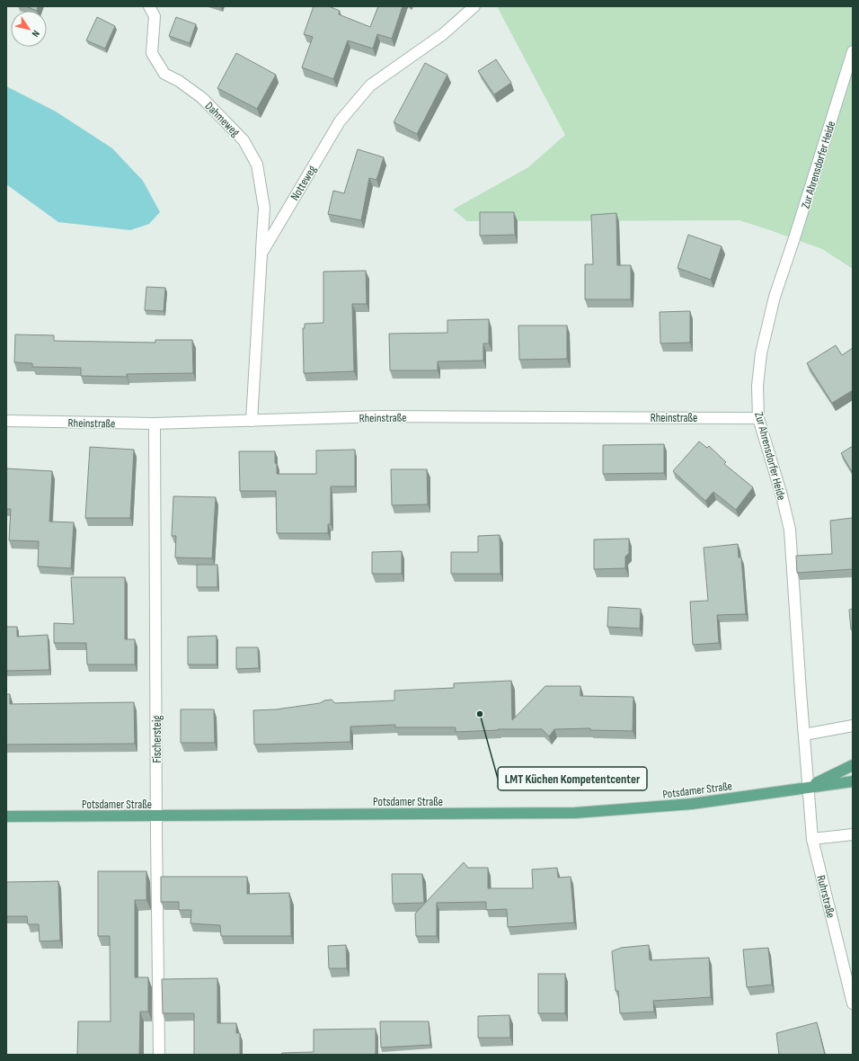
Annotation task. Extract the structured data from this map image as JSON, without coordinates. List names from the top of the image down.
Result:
{
  "streets": {
    "main road": ["Potsdamer Straße"],
    "street": [
      "Dahmeweg",
      "Zur Ahrensdorfer Heide",
      "Notteweg",
      "Rheinstraße",
      "Fischersteig",
      "Ruhrstraße"
    ]
  },
  "crossings": [
    ["Dahmeweg", "Notteweg"],
    ["Zur Ahrensdorfer Heide", "Rheinstraße"],
    ["Zur Ahrensdorfer Heide", "Potsdamer Straße"],
    ["Zur Ahrensdorfer Heide", "Ruhrstraße"],
    ["Notteweg", "Rheinstraße"],
    ["Rheinstraße", "Fischersteig"],
    ["Fischersteig", "Potsdamer Straße"],
    ["Potsdamer Straße", "Ruhrstraße"]
  ],
  "places": ["LMT Küchen Kompetentcenter"],
  "north": "bottom right"
}
